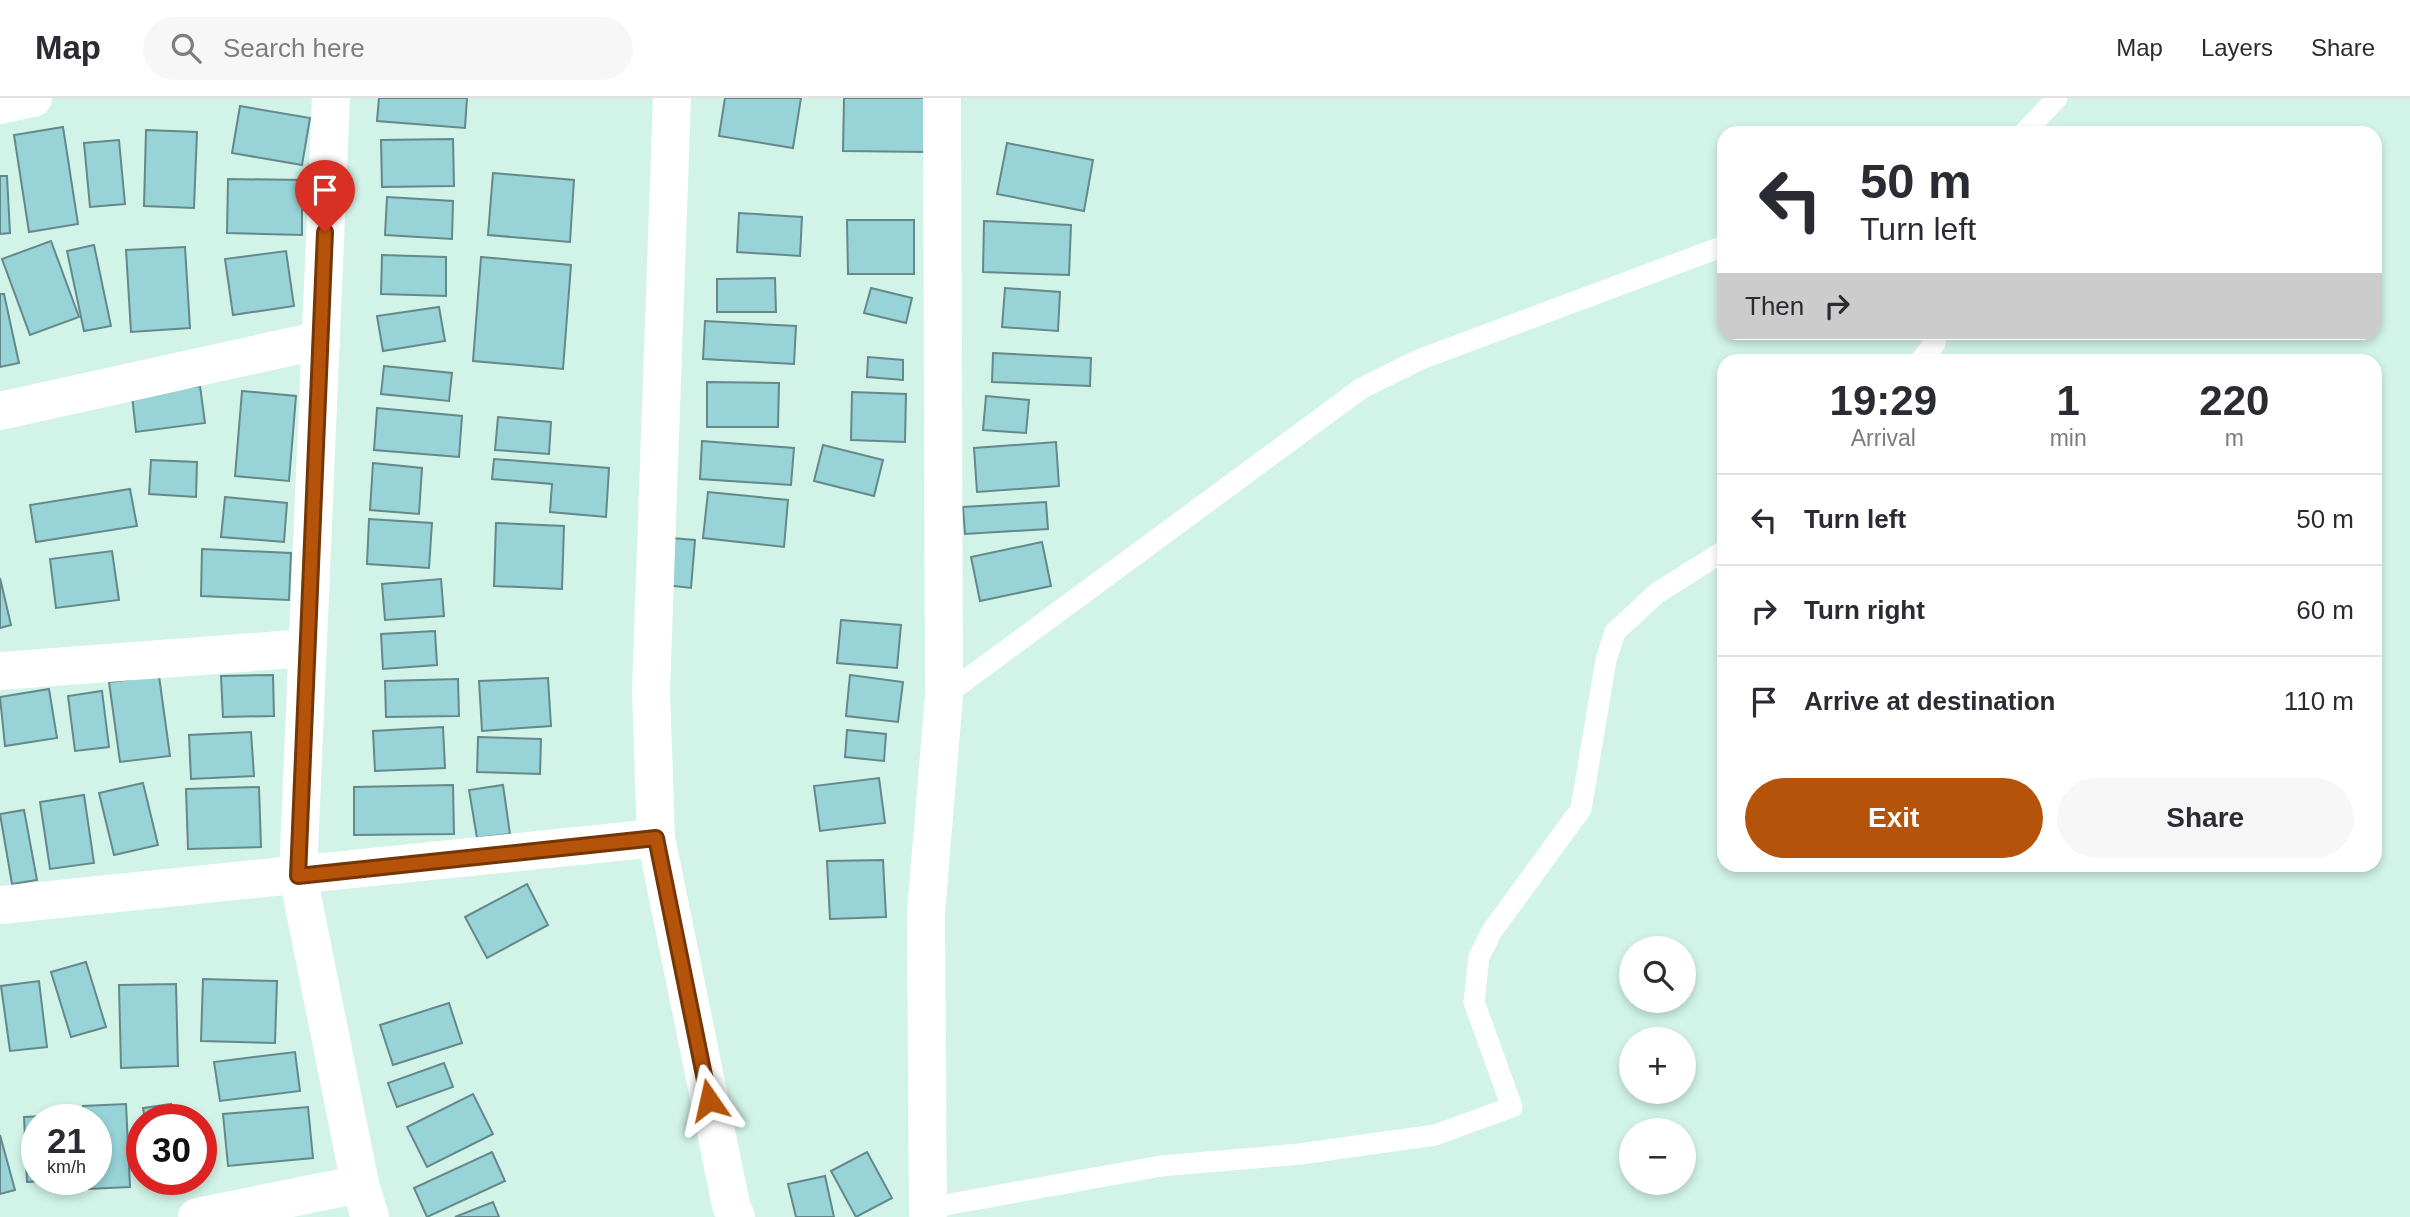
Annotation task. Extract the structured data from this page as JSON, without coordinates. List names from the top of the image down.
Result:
{
  "page": {
    "header": "Map",
    "search": "Search here",
    "nav": ["Map", "Layers", "Share"],
    "turn": ["50 m", "Turn left"],
    "then": "Then",
    "eta": [
      "19:29",
      "Arrival",
      "1",
      "min",
      "220",
      "m"
    ],
    "list": [
      {
        "name": "Turn left",
        "value": "50 m"
      },
      {
        "name": "Turn right",
        "value": "60 m"
      },
      {
        "name": "Arrive at destination",
        "value": "110 m"
      }
    ],
    "buttons": ["Exit", "Share"],
    "map_buttons": ["+", "−"],
    "speed": "21 km/h",
    "limit": "30"
  }
}
